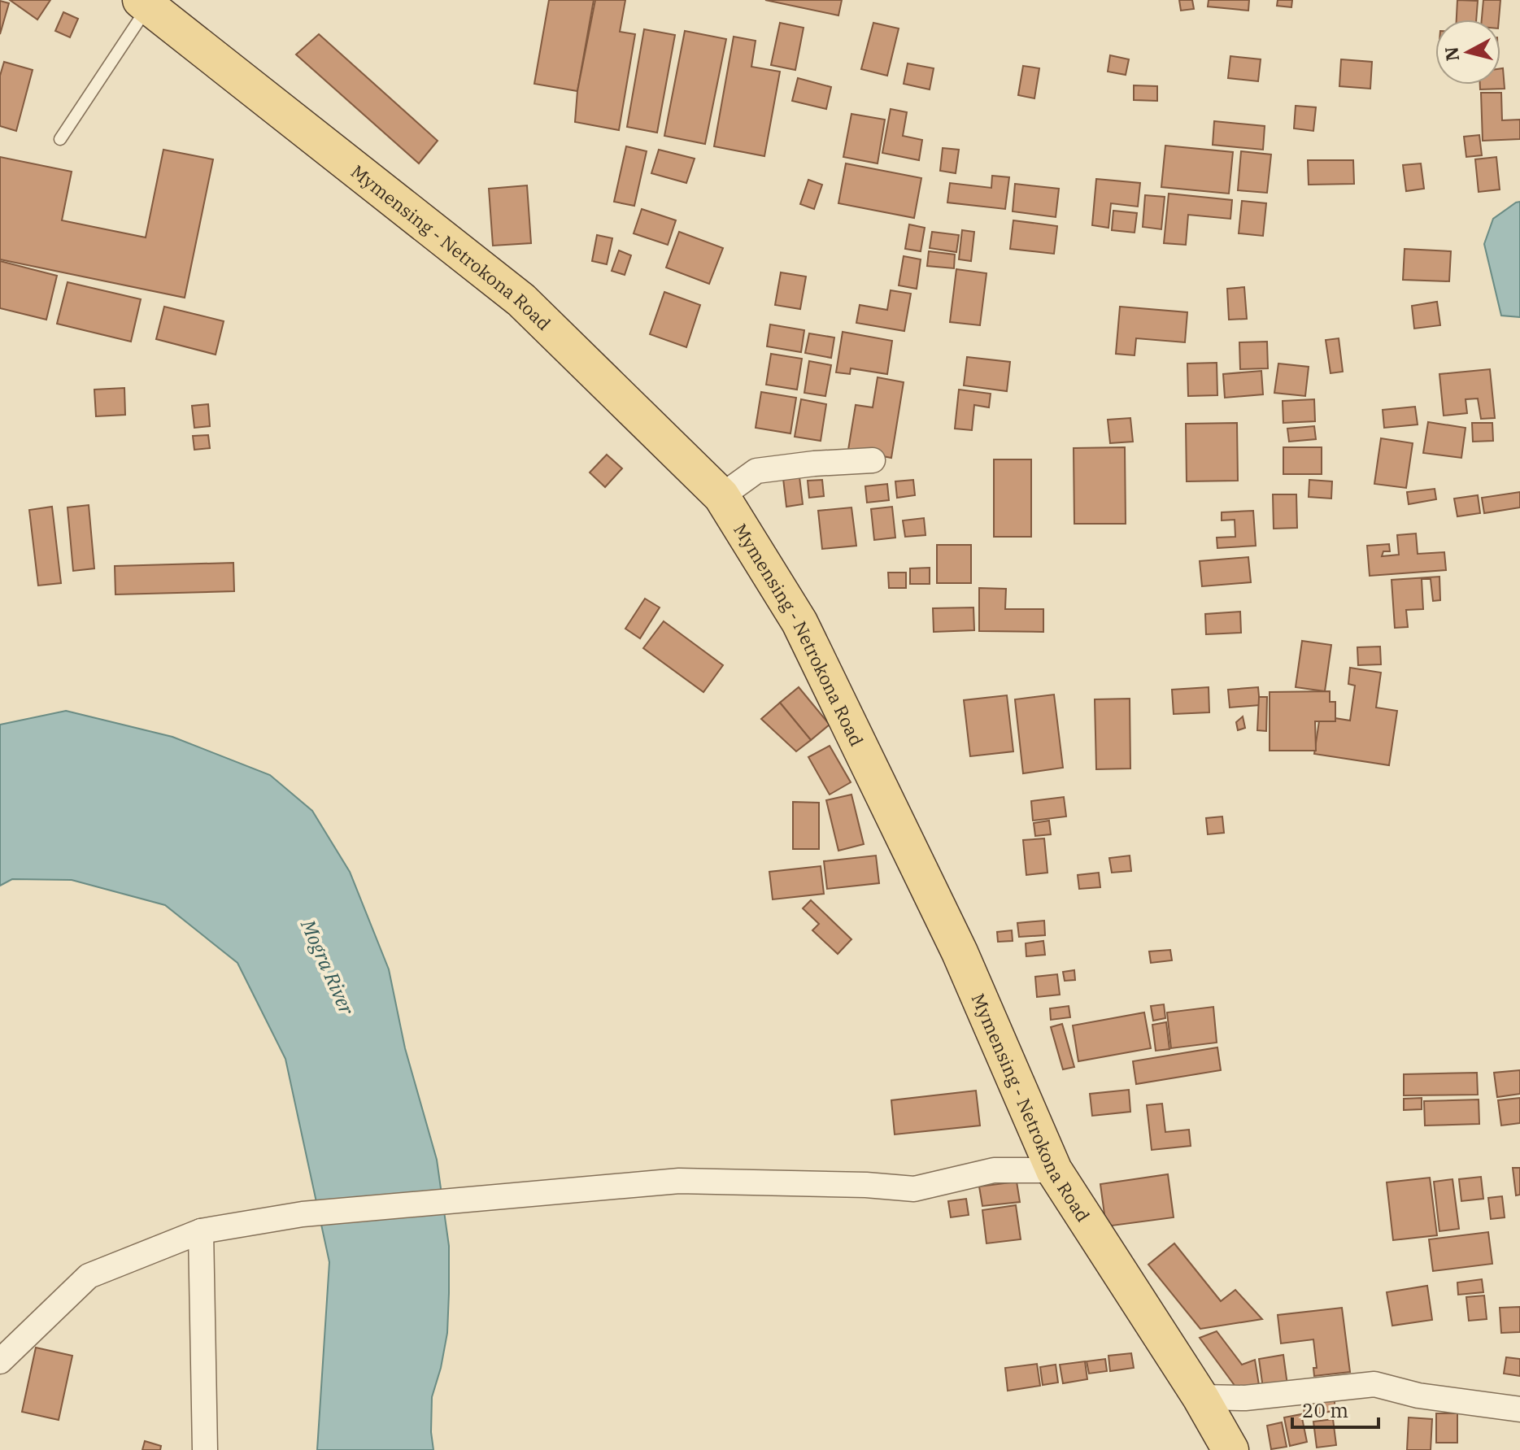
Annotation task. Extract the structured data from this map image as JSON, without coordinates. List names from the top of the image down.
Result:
{
  "streets": {
    "main road": ["Mymensing - Netrokona Road"]
  },
  "water": ["Mogra River"],
  "scale_bar": "20 m",
  "north": "left"
}
